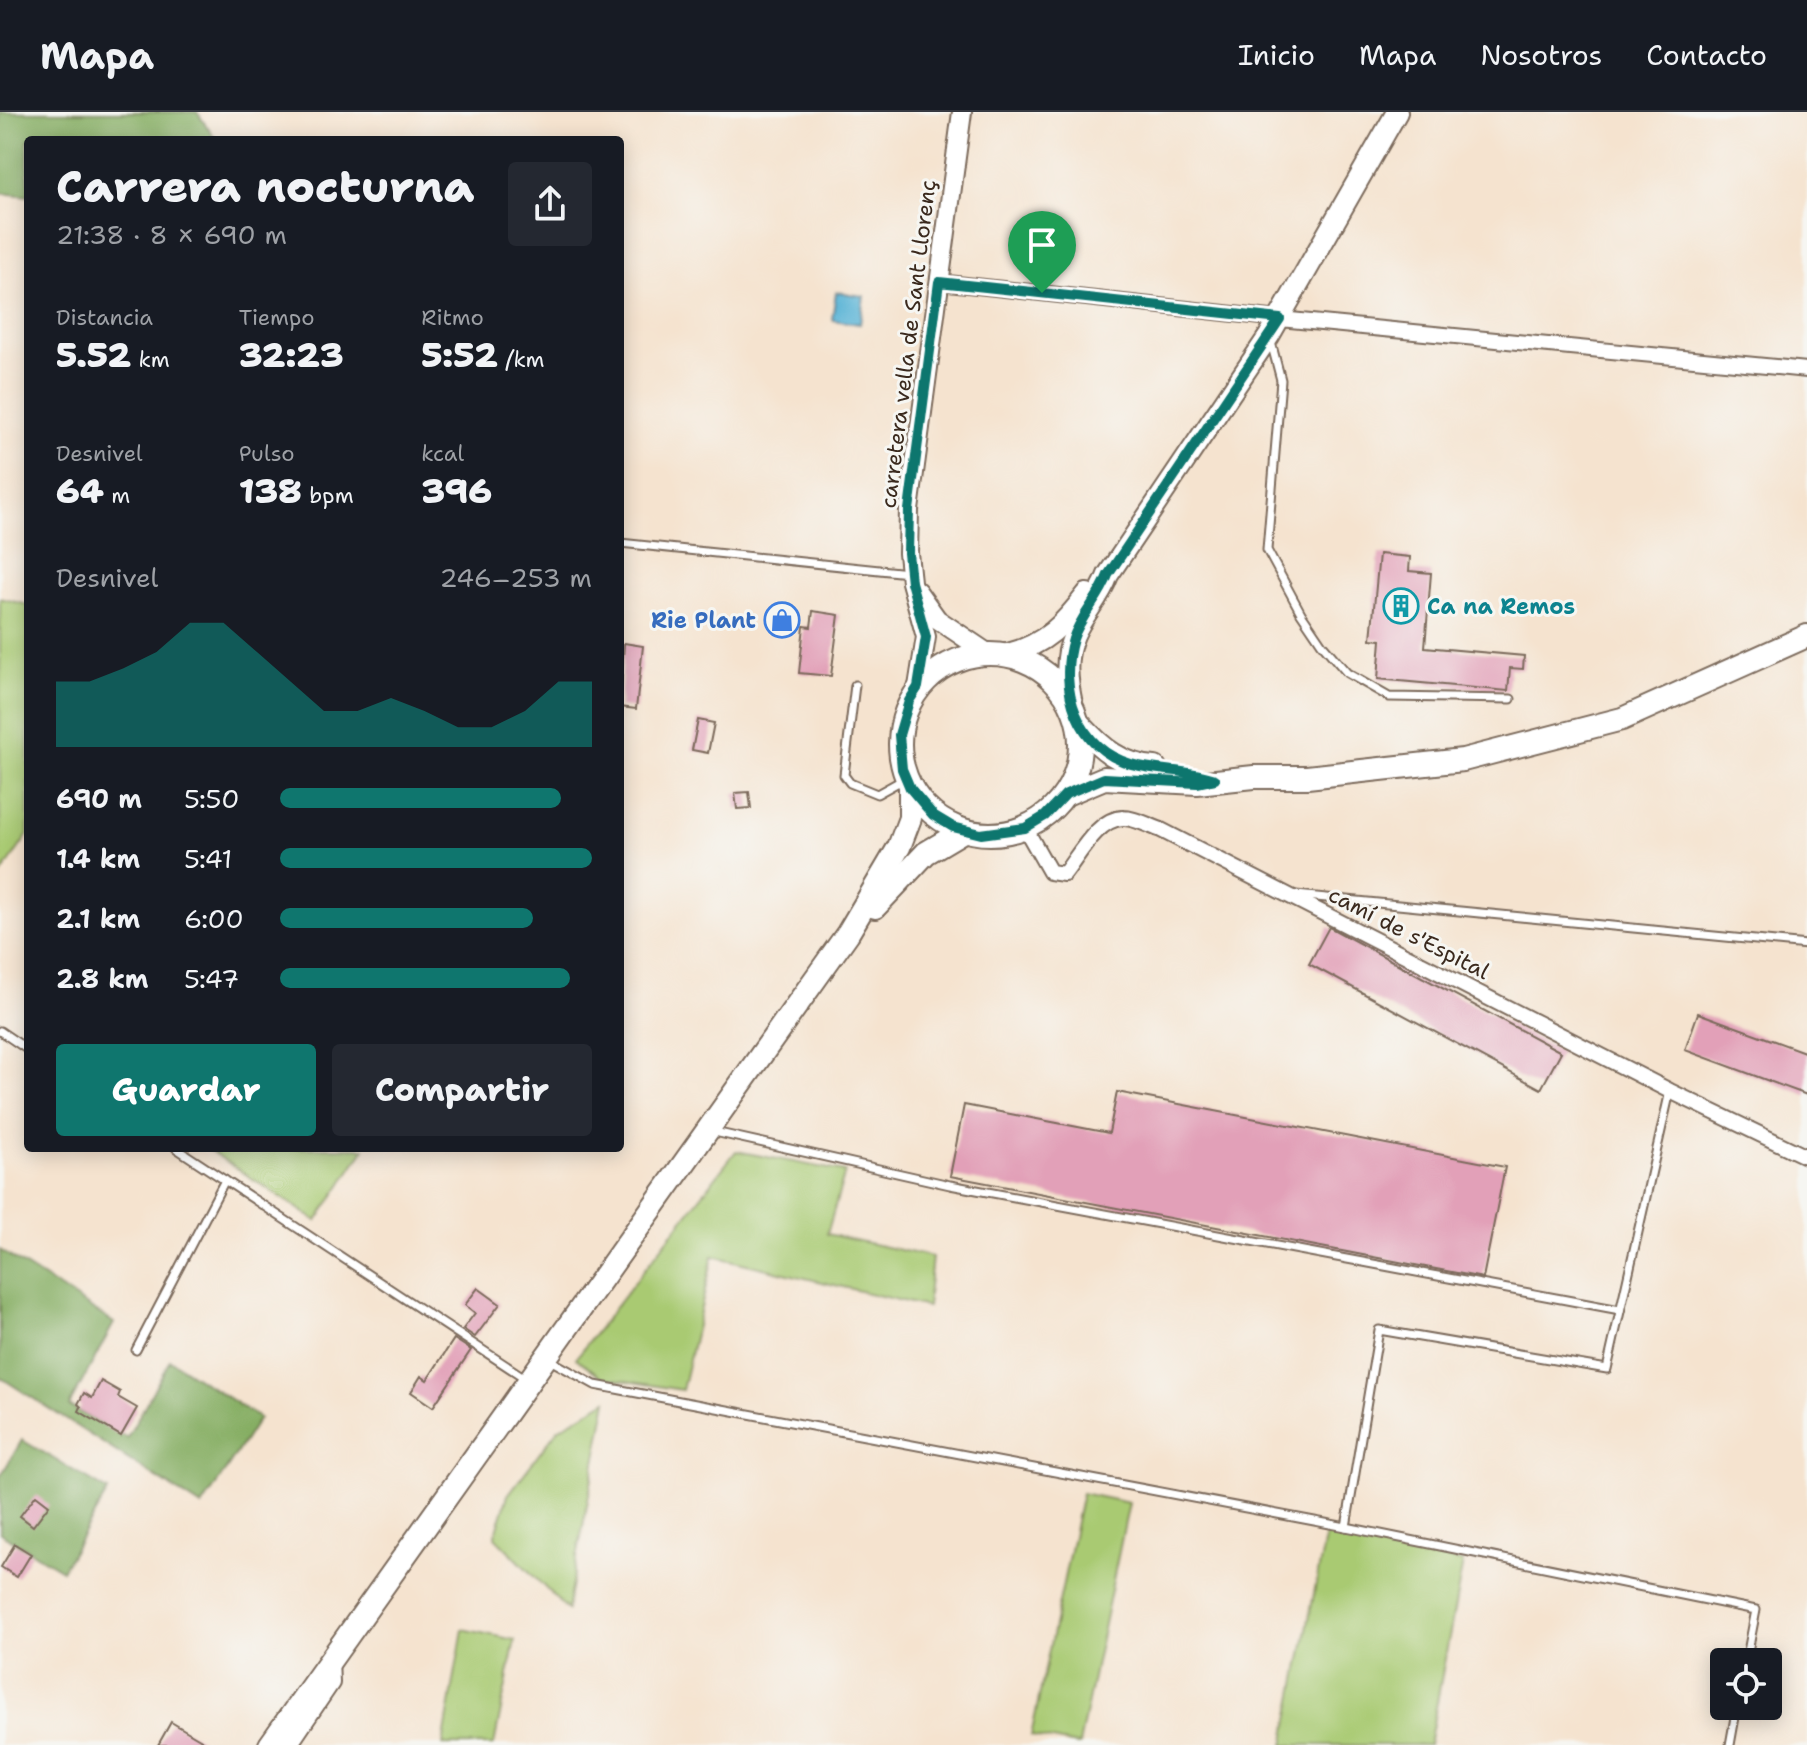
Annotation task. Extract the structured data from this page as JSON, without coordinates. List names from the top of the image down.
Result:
{
  "streets": {
    "street": ["carretera vella de Sant Llorenç", "camí de s'Espital"]
  },
  "crossings": [
    ["carretera vella de Sant Llorenç", "camí de s'Espital"]
  ],
  "places": {
    "building": ["Ca na Remos"],
    "shop": ["Rie Plant"]
  },
  "page": {
    "header": "Mapa",
    "nav": [
      "Inicio",
      "Mapa",
      "Nosotros",
      "Contacto"
    ],
    "heading": ["Carrera nocturna", "21:38 · 8 × 690 m"],
    "stats": [
      ["Distancia", "5.52 km"],
      ["Tiempo", "32:23"],
      ["Ritmo", "5:52 /km"],
      ["Desnivel", "64 m"],
      ["Pulso", "138 bpm"],
      ["kcal", "396"]
    ],
    "chart": ["Desnivel", "246–253 m"],
    "list": [
      {
        "name": "690 m",
        "note": "5:50"
      },
      {
        "name": "1.4 km",
        "note": "5:41"
      },
      {
        "name": "2.1 km",
        "note": "6:00"
      },
      {
        "name": "2.8 km",
        "note": "5:47"
      }
    ],
    "buttons": ["Guardar", "Compartir"]
  }
}
